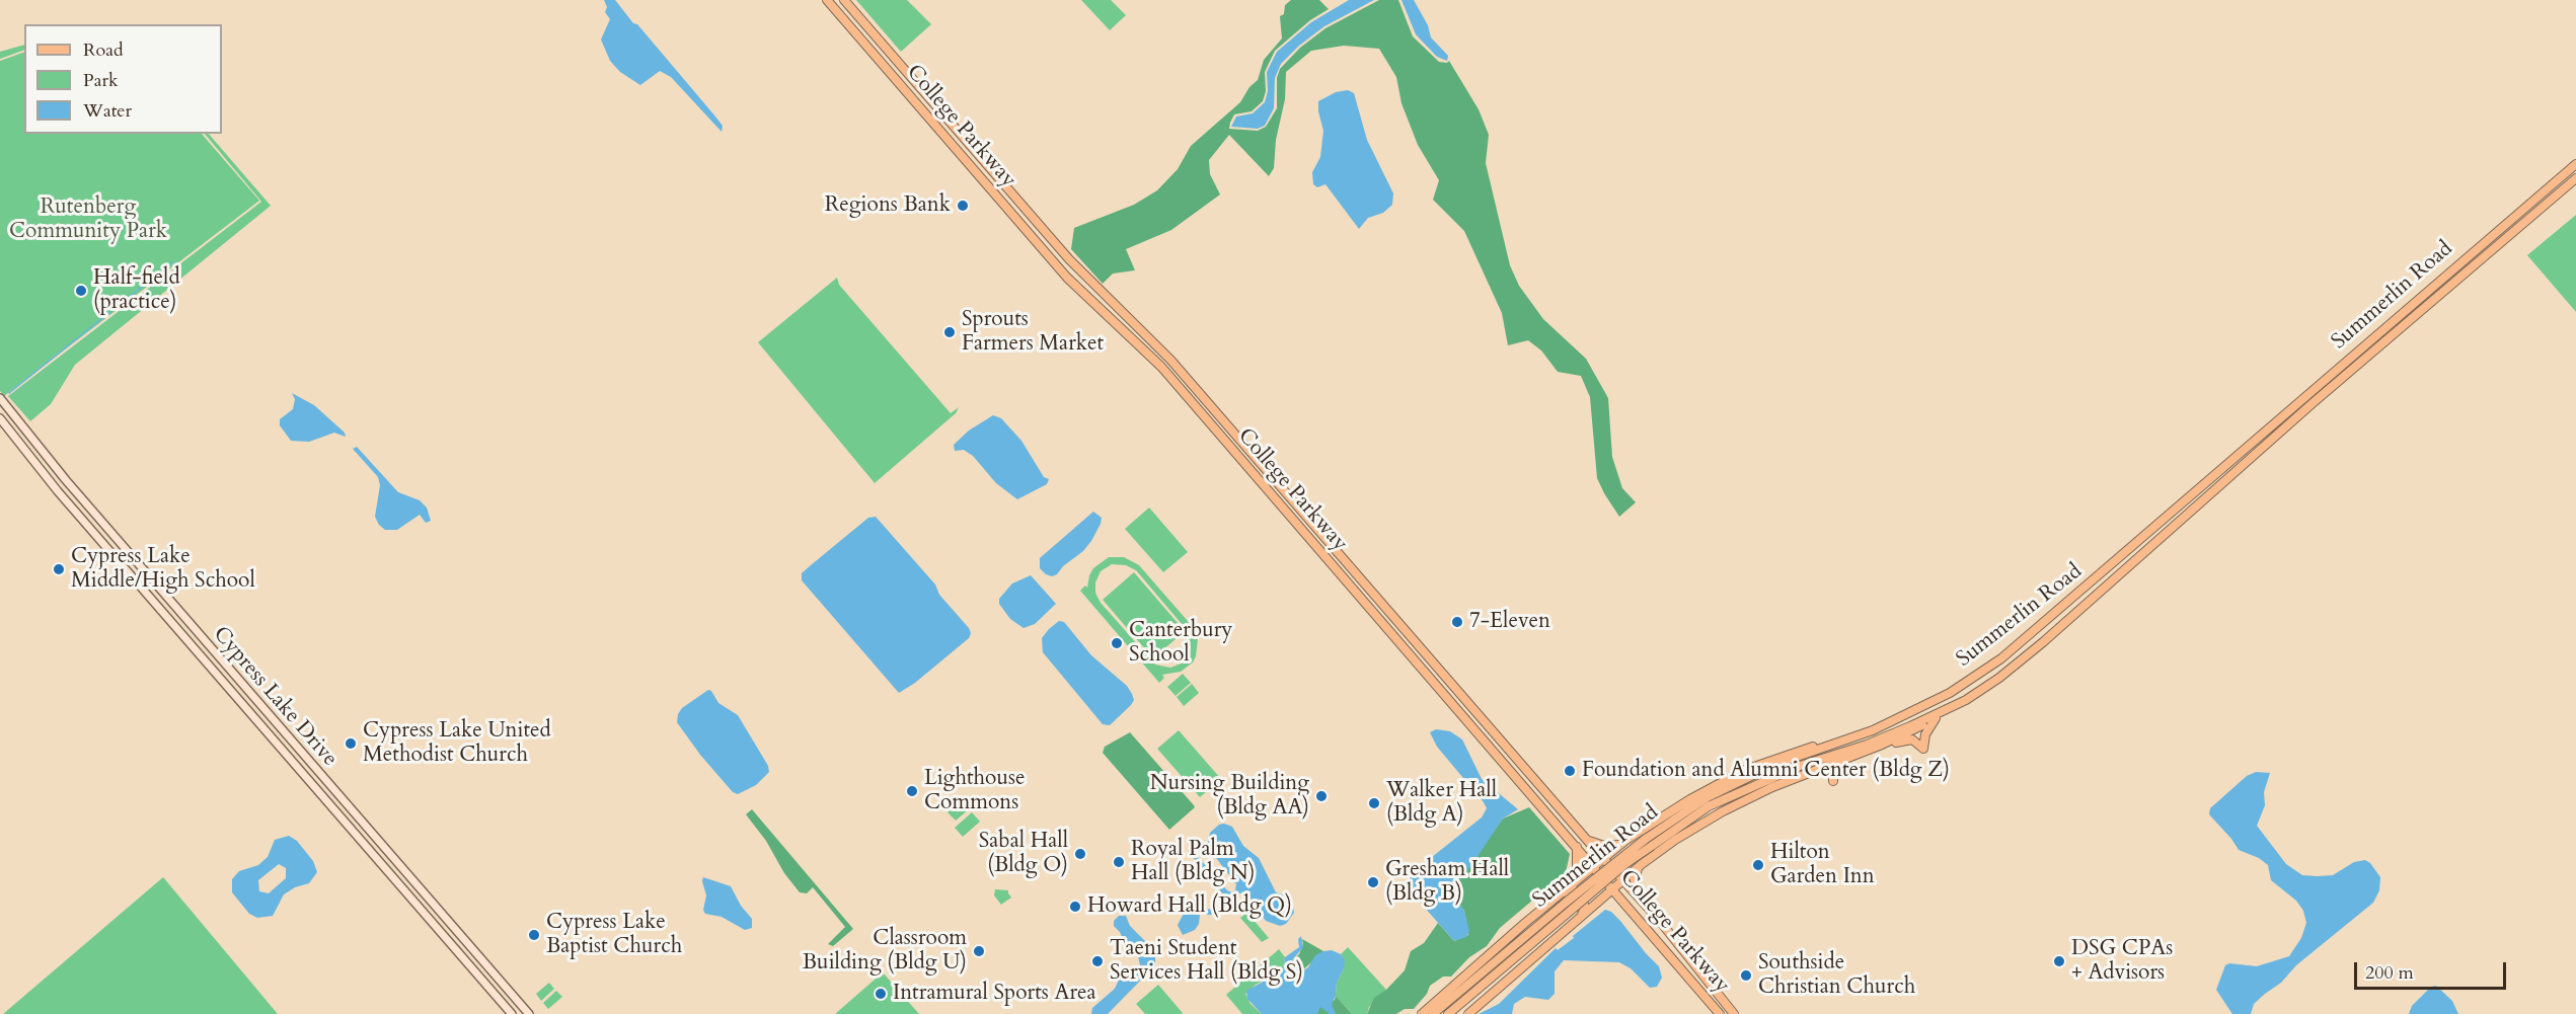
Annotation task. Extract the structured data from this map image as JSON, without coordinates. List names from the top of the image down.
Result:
{
  "streets": {
    "main road": ["College Parkway", "Summerlin Road", "Cypress Lake Drive"]
  },
  "parks": ["Rutenberg Community Park"],
  "places": [
    "Regions Bank",
    "Half-field (practice)",
    "Sprouts Farmers Market",
    "Cypress Lake Middle/High School",
    "7-Eleven",
    "Canterbury School",
    "Cypress Lake United Methodist Church",
    "Foundation and Alumni Center (Bldg Z)",
    "Lighthouse Commons",
    "Nursing Building (Bldg AA)",
    "Walker Hall (Bldg A)",
    "Sabal Hall (Bldg O)",
    "Royal Palm Hall (Bldg N)",
    "Hilton Garden Inn",
    "Gresham Hall (Bldg B)",
    "Howard Hall (Bldg Q)",
    "Cypress Lake Baptist Church",
    "Classroom Building (Bldg U)",
    "Taeni Student Services Hall (Bldg S)",
    "DSG CPAs + Advisors",
    "Southside Christian Church",
    "Intramural Sports Area"
  ],
  "legend": ["Road", "Park", "Water"],
  "scale_bar": "200 m"
}
